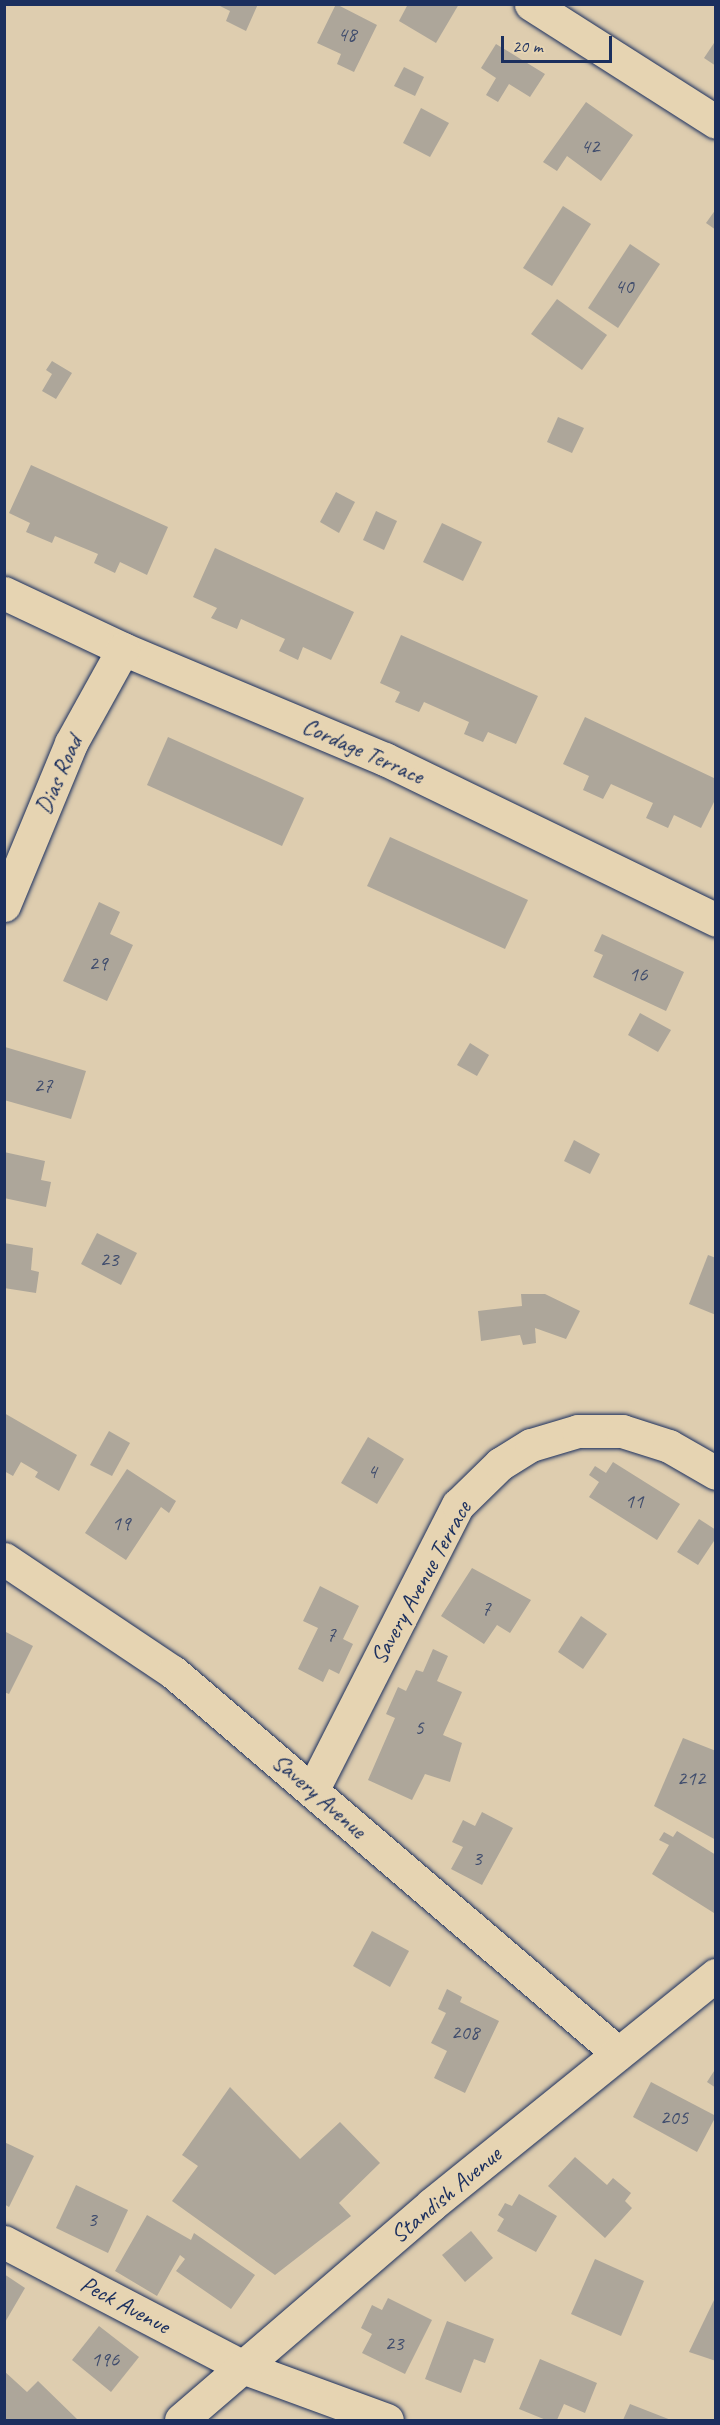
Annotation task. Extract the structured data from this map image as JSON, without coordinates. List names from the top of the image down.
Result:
{
  "streets": {
    "street": [
      "Cordage Terrace",
      "Dias Road",
      "Savery Avenue Terrace",
      "Savery Avenue",
      "Standish Avenue",
      "Peck Avenue"
    ]
  },
  "crossings": [
    ["Cordage Terrace", "Dias Road"],
    ["Savery Avenue Terrace", "Savery Avenue"],
    ["Savery Avenue", "Standish Avenue"],
    ["Standish Avenue", "Peck Avenue"]
  ],
  "house_numbers": [
    "48",
    "42",
    "40",
    "29",
    "16",
    "27",
    "23",
    "4",
    "11",
    "19",
    "7",
    "7",
    "5",
    "212",
    "3",
    "208",
    "205",
    "3",
    "23",
    "196"
  ],
  "scale_bar": "20 m"
}
